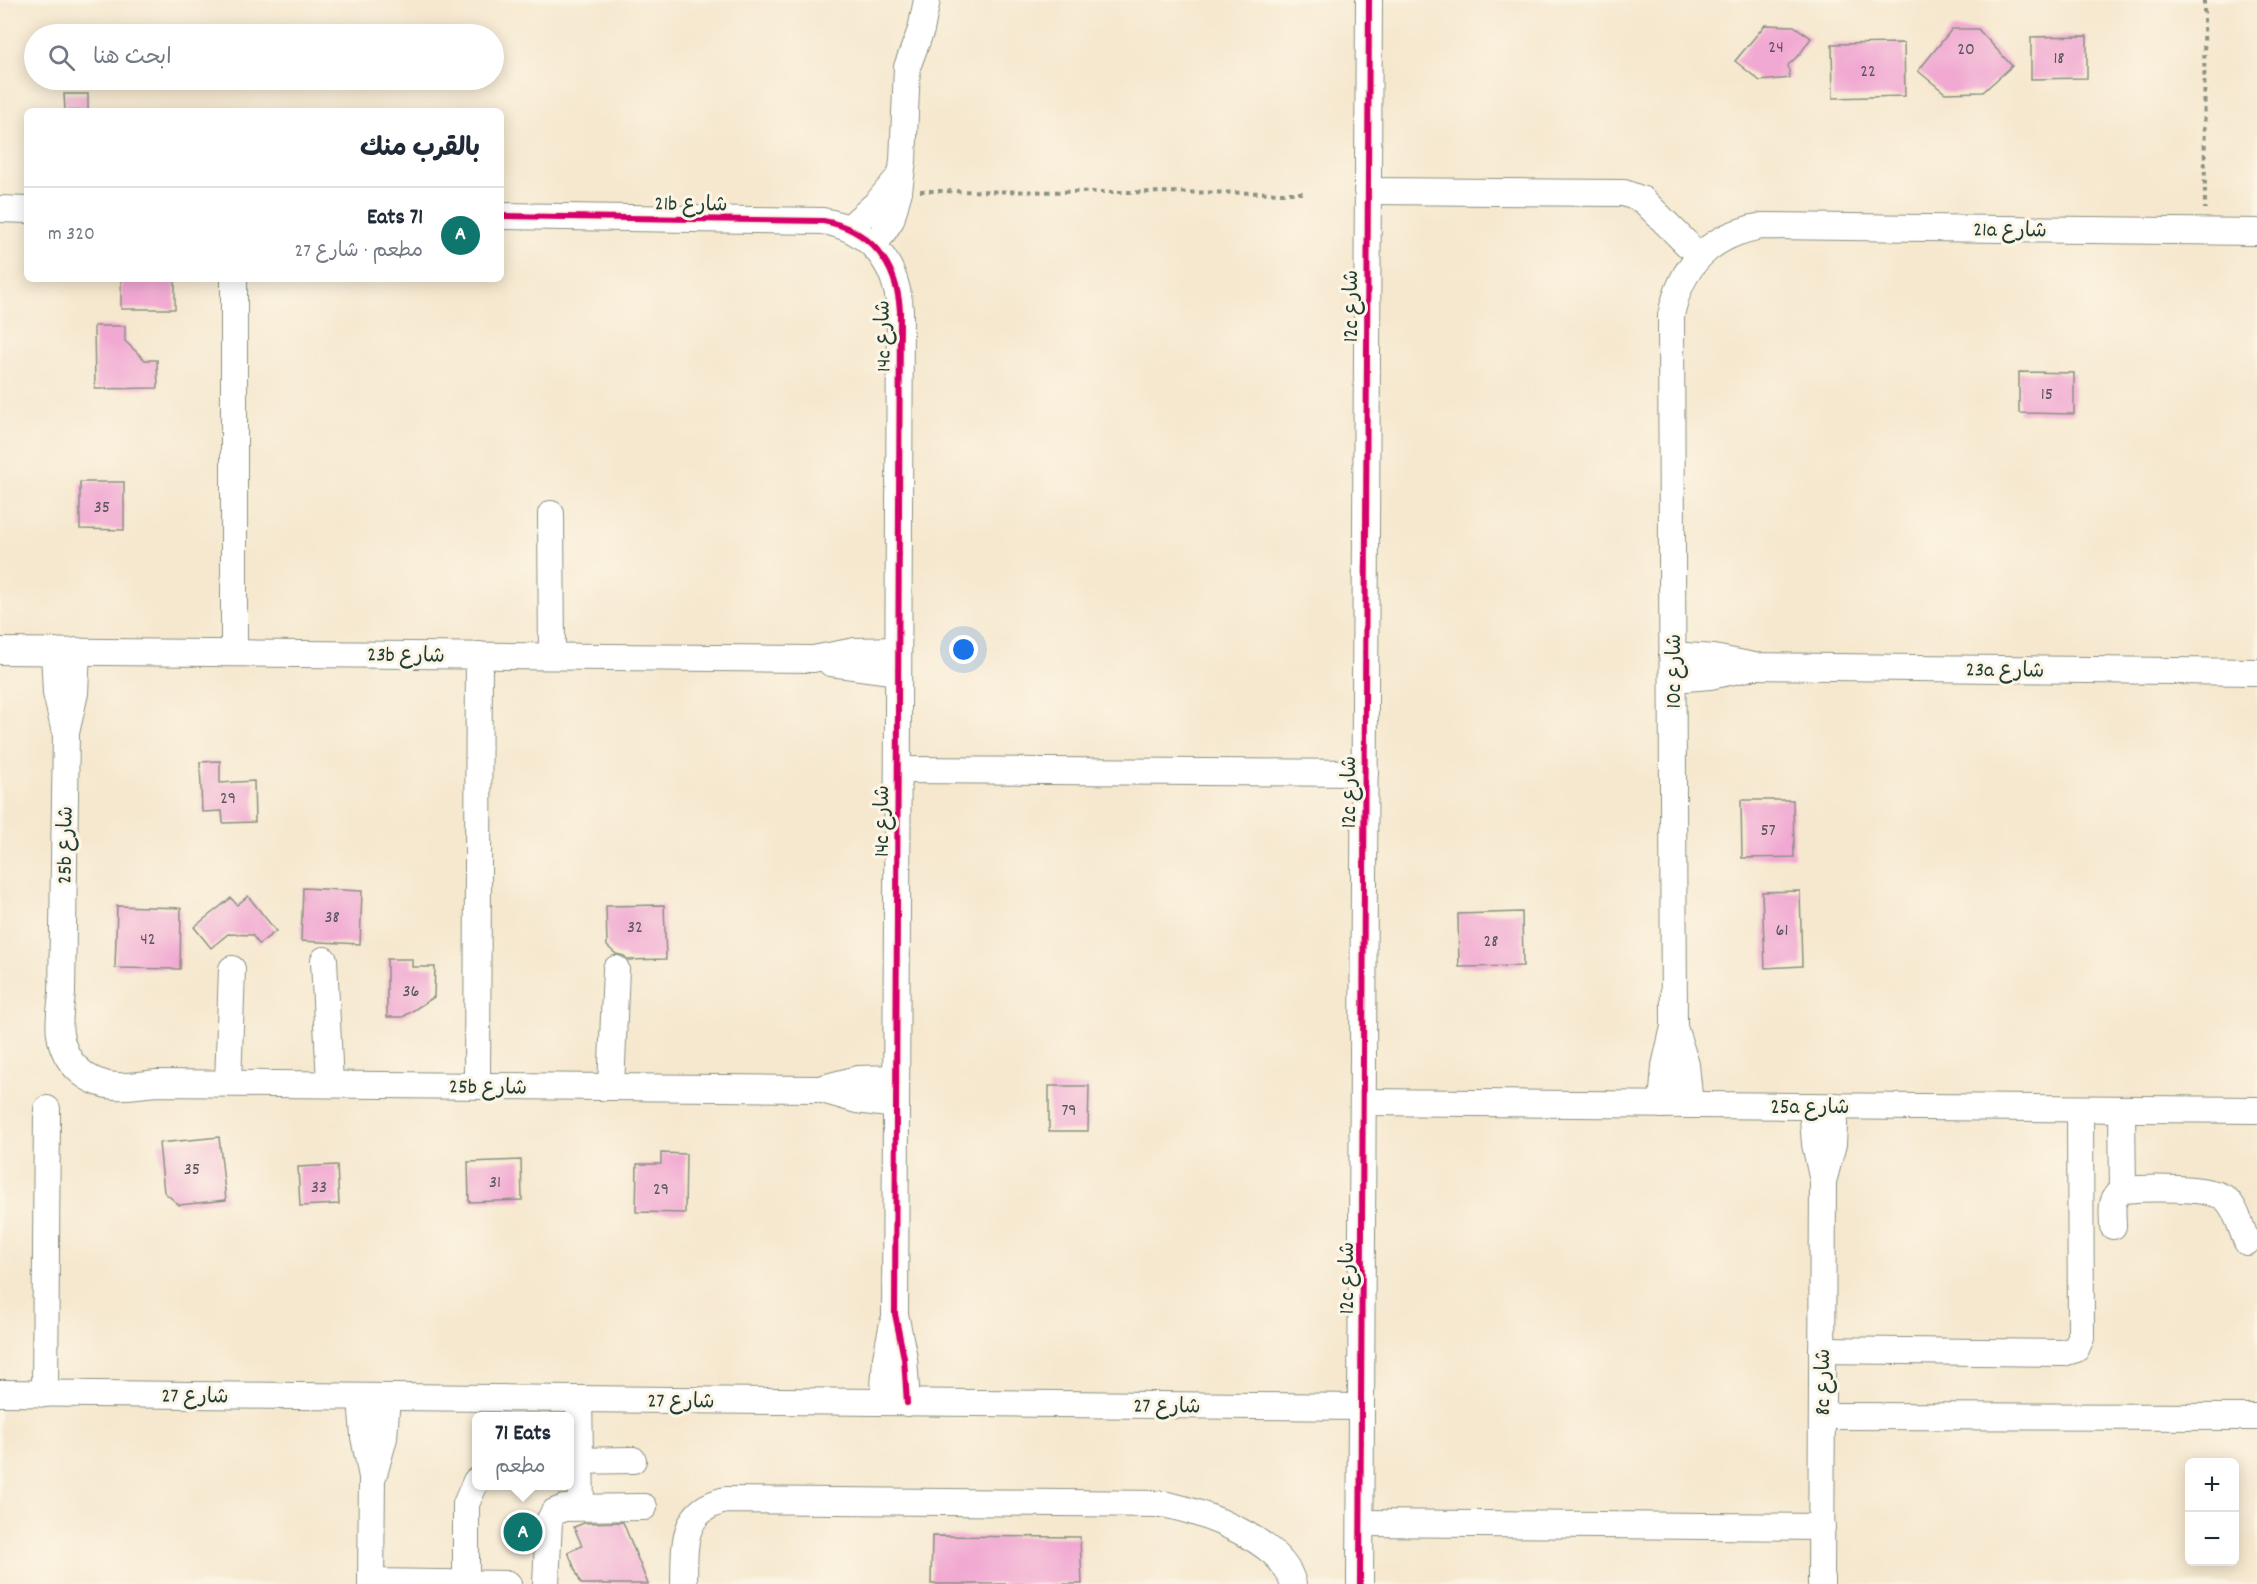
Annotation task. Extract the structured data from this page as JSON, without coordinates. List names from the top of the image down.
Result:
{
  "streets": {
    "street": [
      "21b شارع",
      "21a شارع",
      "12c شارع",
      "14c شارع",
      "23b شارع",
      "23a شارع",
      "10c شارع",
      "25b شارع",
      "25a شارع",
      "8c شارع",
      "شارع 27"
    ]
  },
  "crossings": [
    ["21b شارع", "14c شارع"],
    ["21a شارع", "10c شارع"],
    ["12c شارع", "25a شارع"],
    ["12c شارع", "شارع 27"],
    ["14c شارع", "23b شارع"],
    ["14c شارع", "25b شارع"],
    ["14c شارع", "شارع 27"],
    ["23b شارع", "25b شارع"],
    ["23a شارع", "10c شارع"],
    ["10c شارع", "25a شارع"],
    ["25a شارع", "8c شارع"]
  ],
  "house_numbers": [
    "24",
    "20",
    "18",
    "22",
    "15",
    "35",
    "29",
    "57",
    "38",
    "32",
    "61",
    "42",
    "28",
    "36",
    "79",
    "35",
    "31",
    "33",
    "29"
  ],
  "page": {
    "search": "ابحث هنا",
    "heading": "بالقرب منك",
    "list": [
      {
        "mark": "A",
        "name": "71 Eats",
        "note": "مطعم · شارع 27",
        "value": "320 m"
      }
    ],
    "popup": ["71 Eats", "مطعم"],
    "map_buttons": ["+", "−"],
    "pins": "A"
  }
}
